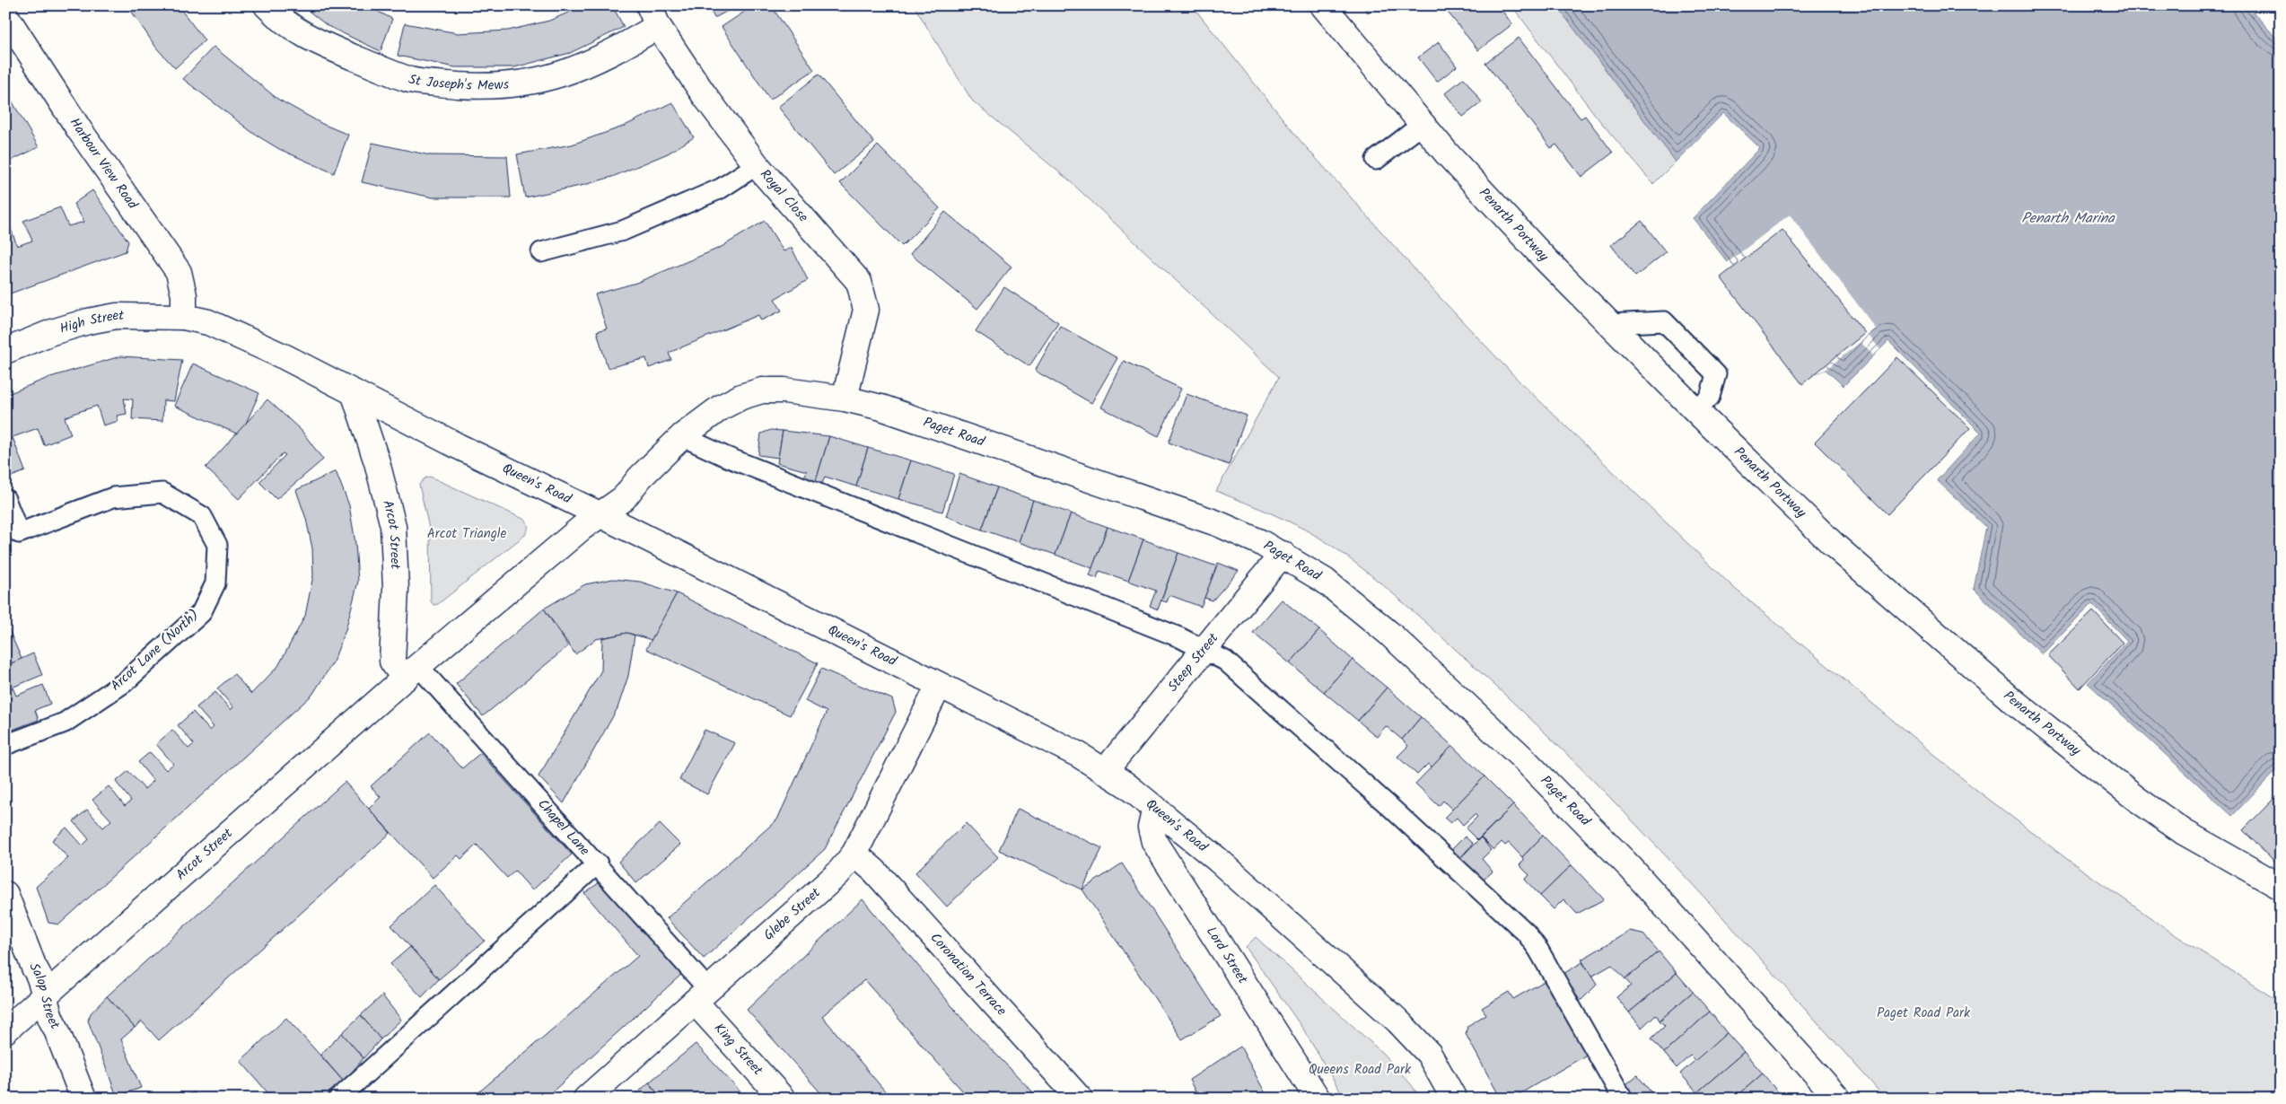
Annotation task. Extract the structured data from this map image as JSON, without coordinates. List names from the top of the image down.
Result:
{
  "streets": {
    "street": [
      "St Joseph's Mews",
      "Harbour View Road",
      "Royal Close",
      "Penarth Portway",
      "High Street",
      "Paget Road",
      "Queen's Road",
      "Arcot Street",
      "Steep Street",
      "Glebe Street",
      "Lord Street",
      "Coronation Terrace",
      "Salop Street",
      "King Street"
    ],
    "lane": ["Arcot Lane (North)", "Chapel Lane"]
  },
  "crossings": [
    ["St Joseph's Mews", "Royal Close"],
    ["Harbour View Road", "High Street"],
    ["Harbour View Road", "Queen's Road"],
    ["Royal Close", "Paget Road"],
    ["High Street", "Queen's Road"],
    ["Paget Road", "Queen's Road"],
    ["Paget Road", "Arcot Street"],
    ["Paget Road", "Steep Street"],
    ["Queen's Road", "Arcot Street"],
    ["Queen's Road", "Steep Street"],
    ["Queen's Road", "Glebe Street"],
    ["Queen's Road", "Lord Street"],
    ["Arcot Street", "Chapel Lane"],
    ["Arcot Street", "Salop Street"],
    ["Chapel Lane", "Glebe Street"],
    ["Chapel Lane", "King Street"],
    ["Glebe Street", "Coronation Terrace"],
    ["Glebe Street", "King Street"]
  ],
  "water": ["Penarth Marina"],
  "parks": ["Arcot Triangle", "Paget Road Park", "Queens Road Park"]
}
